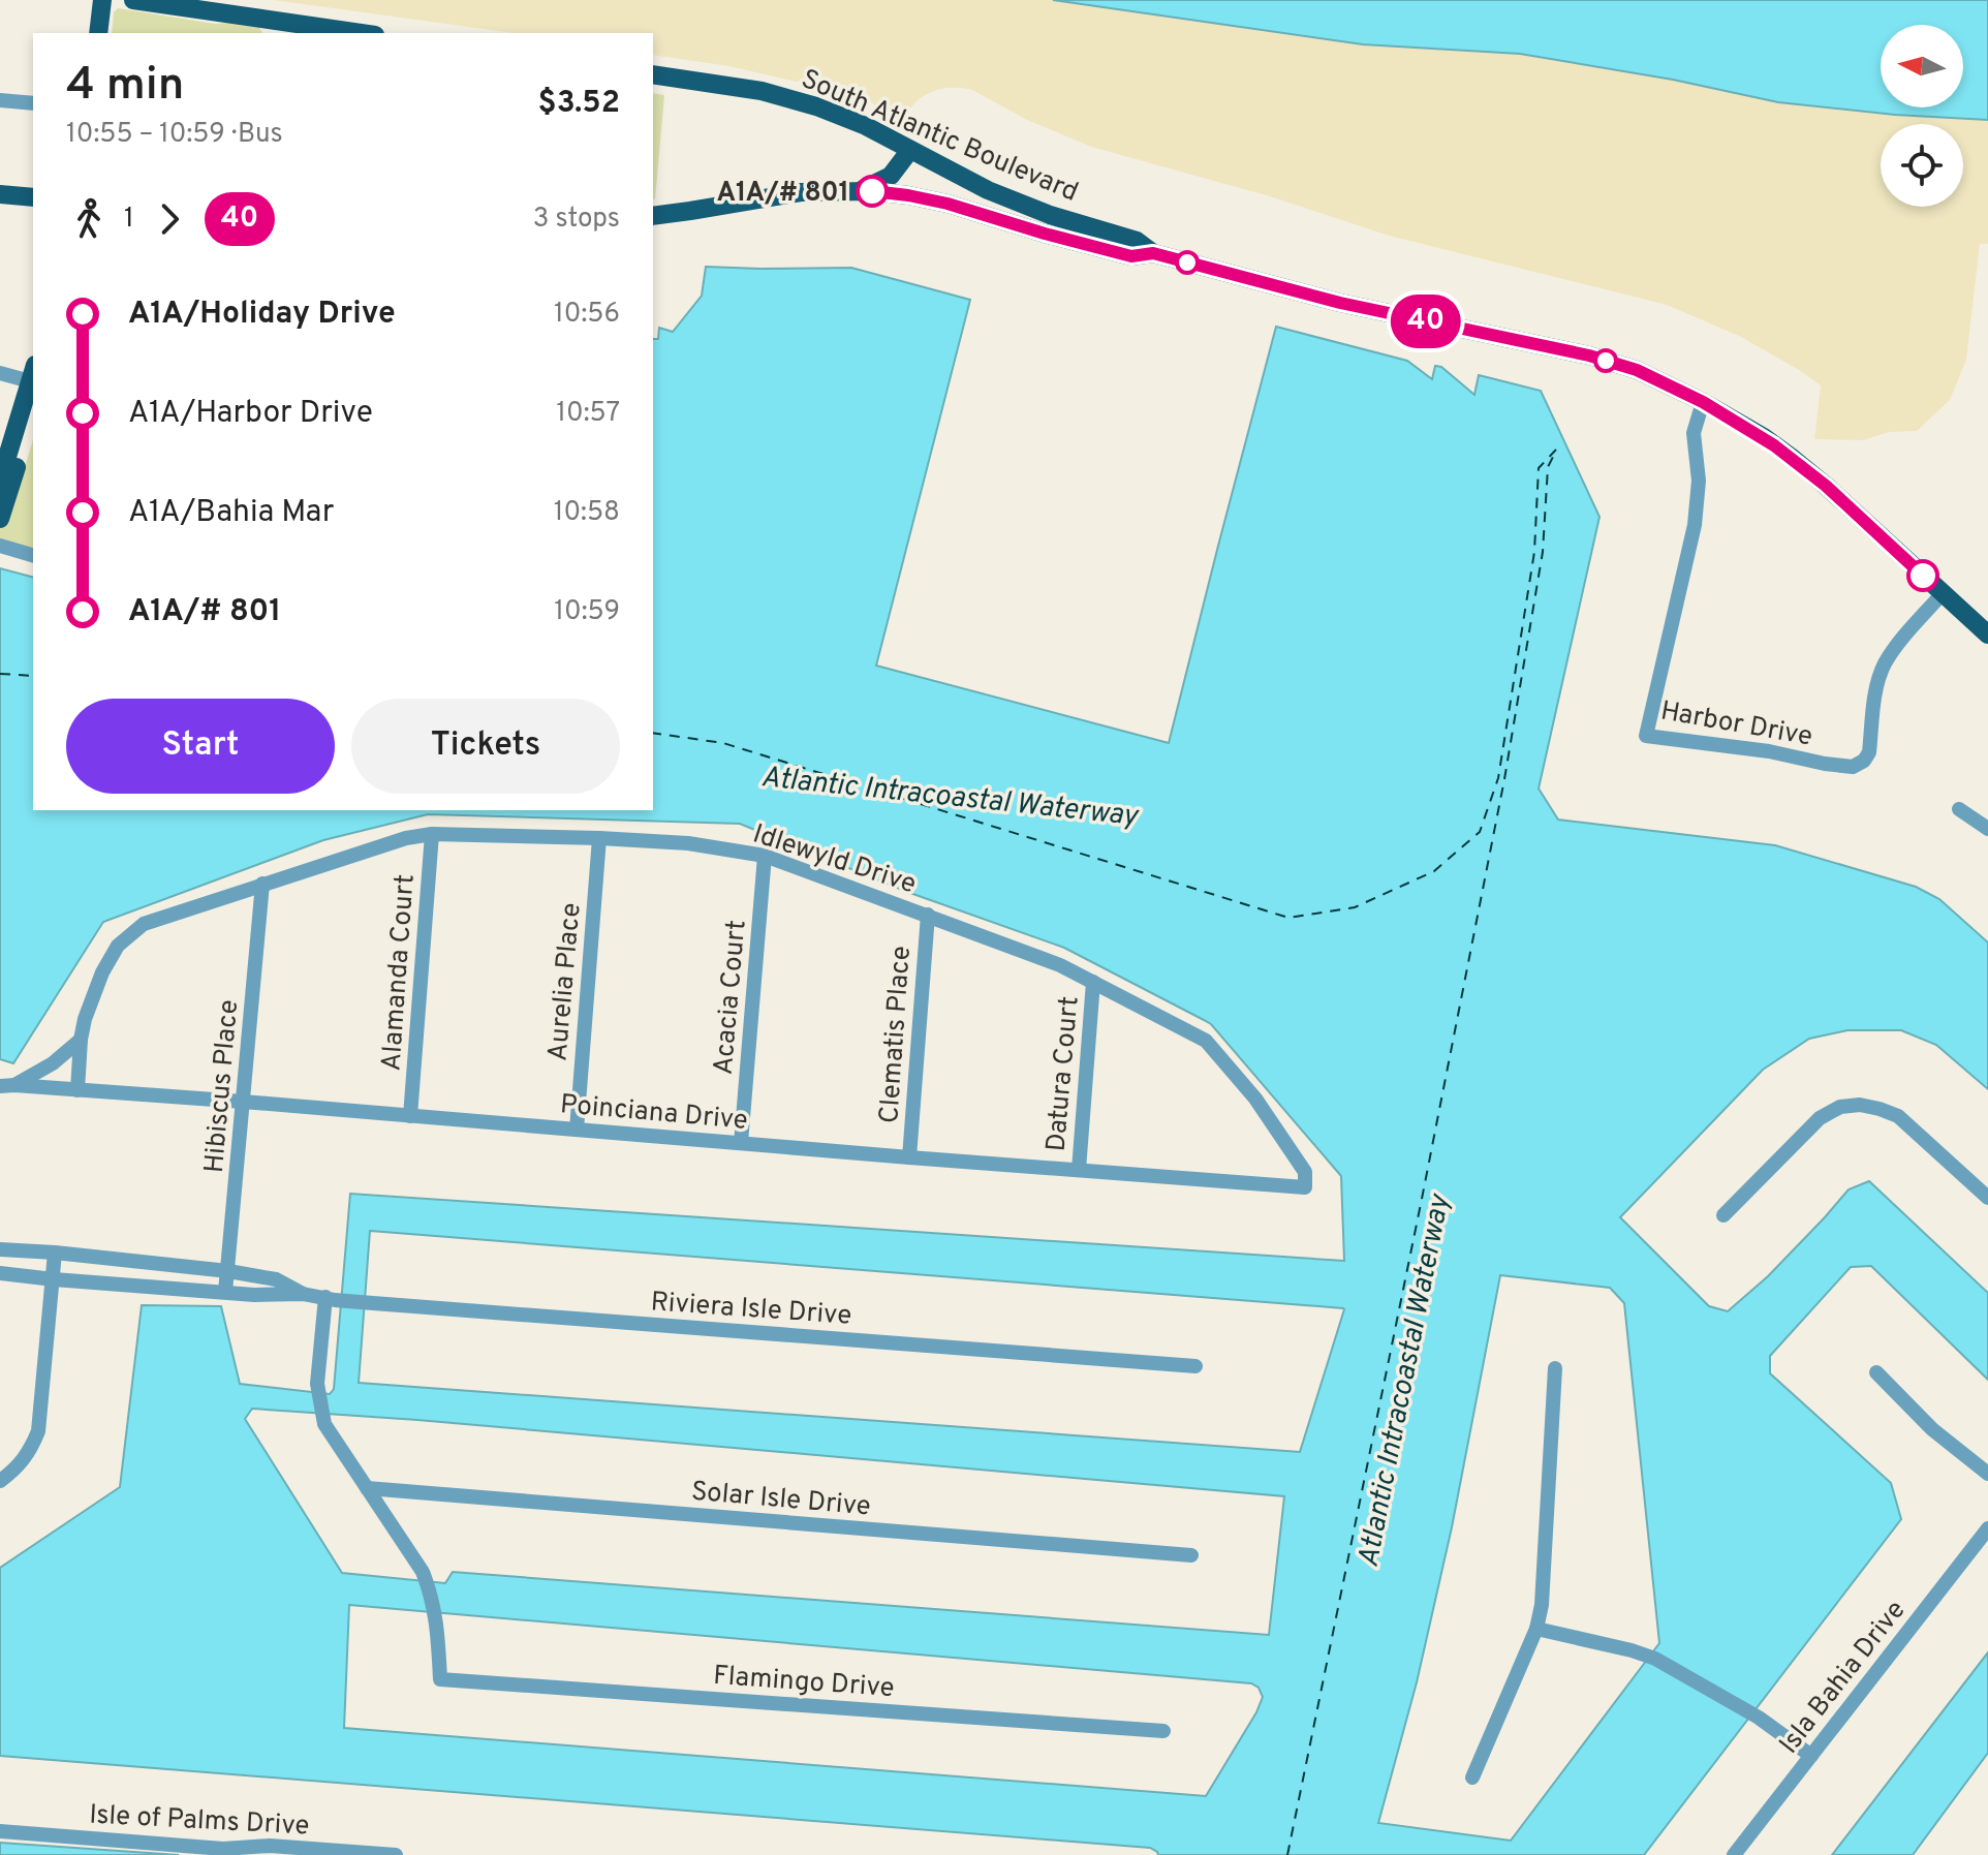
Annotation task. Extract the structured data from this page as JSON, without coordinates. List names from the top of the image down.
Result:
{
  "streets": {
    "main road": ["South Atlantic Boulevard"],
    "street": [
      "Harbor Drive",
      "Idlewyld Drive",
      "Alamanda Court",
      "Aurelia Place",
      "Acacia Court",
      "Clematis Place",
      "Datura Court",
      "Hibiscus Place",
      "Poinciana Drive",
      "Riviera Isle Drive",
      "Solar Isle Drive",
      "Isla Bahia Drive",
      "Flamingo Drive",
      "Isle of Palms Drive"
    ]
  },
  "crossings": [
    ["Idlewyld Drive", "Alamanda Court"],
    ["Idlewyld Drive", "Aurelia Place"],
    ["Idlewyld Drive", "Acacia Court"],
    ["Idlewyld Drive", "Clematis Place"],
    ["Idlewyld Drive", "Datura Court"],
    ["Idlewyld Drive", "Hibiscus Place"],
    ["Idlewyld Drive", "Poinciana Drive"],
    ["Alamanda Court", "Poinciana Drive"],
    ["Aurelia Place", "Poinciana Drive"],
    ["Acacia Court", "Poinciana Drive"],
    ["Clematis Place", "Poinciana Drive"],
    ["Datura Court", "Poinciana Drive"],
    ["Hibiscus Place", "Poinciana Drive"],
    ["Hibiscus Place", "Riviera Isle Drive"],
    ["Solar Isle Drive", "Flamingo Drive"]
  ],
  "water": ["Atlantic Intracoastal Waterway"],
  "places": ["A1A/# 801"],
  "lines": ["bus line 40"],
  "north": "left",
  "page": {
    "on_map": "40",
    "heading": ["4 min", "10:55 – 10:59 · Bus", "$3.52"],
    "legs": ["1", "40", "3 stops"],
    "list": [
      {
        "name": "A1A/Holiday Drive",
        "value": "10:56"
      },
      {
        "name": "A1A/Harbor Drive",
        "value": "10:57"
      },
      {
        "name": "A1A/Bahia Mar",
        "value": "10:58"
      },
      {
        "name": "A1A/# 801",
        "value": "10:59"
      }
    ],
    "buttons": ["Start", "Tickets"]
  }
}
